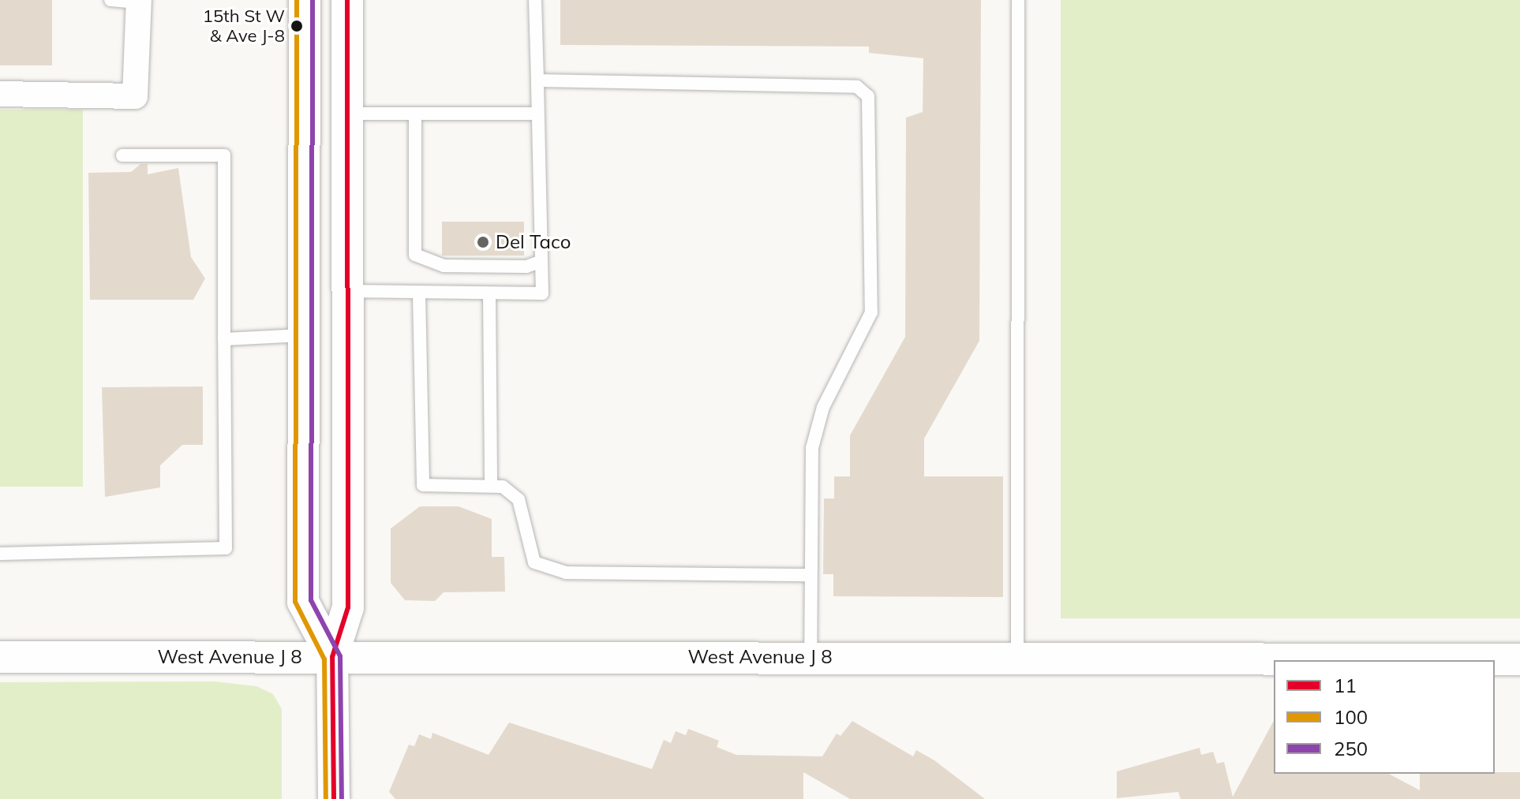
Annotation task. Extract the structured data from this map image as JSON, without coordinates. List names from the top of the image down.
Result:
{
  "streets": {
    "street": ["West Avenue J 8"]
  },
  "places": ["15th St W & Ave J-8", "Del Taco"],
  "lines": ["transit line 11", "transit line 100", "transit line 250"],
  "legend": ["11", "100", "250"]
}
